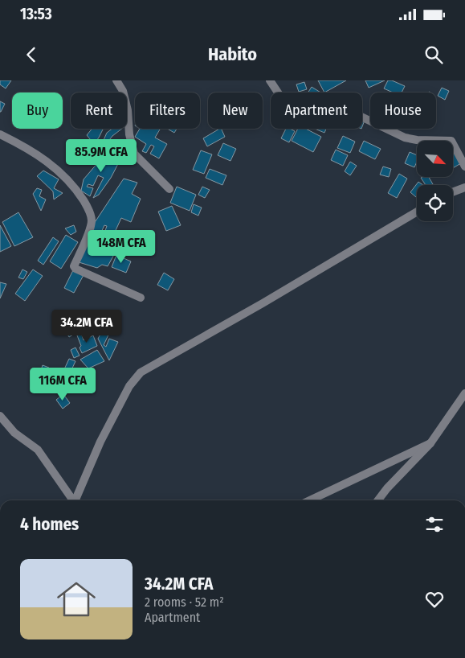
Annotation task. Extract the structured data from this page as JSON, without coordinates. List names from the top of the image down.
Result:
{
  "north": "bottom right",
  "page": {
    "status": "13:53",
    "header": "Habito",
    "chip": [
      "Buy",
      "Rent",
      "Filters",
      "New",
      "Apartment",
      "House"
    ],
    "price": [
      "85.9M CFA",
      "148M CFA",
      "34.2M CFA",
      "116M CFA"
    ],
    "heading": "4 homes",
    "list": [
      {
        "name": "34.2M CFA",
        "note": "2 rooms · 52 m² · Apartment"
      }
    ]
  }
}
